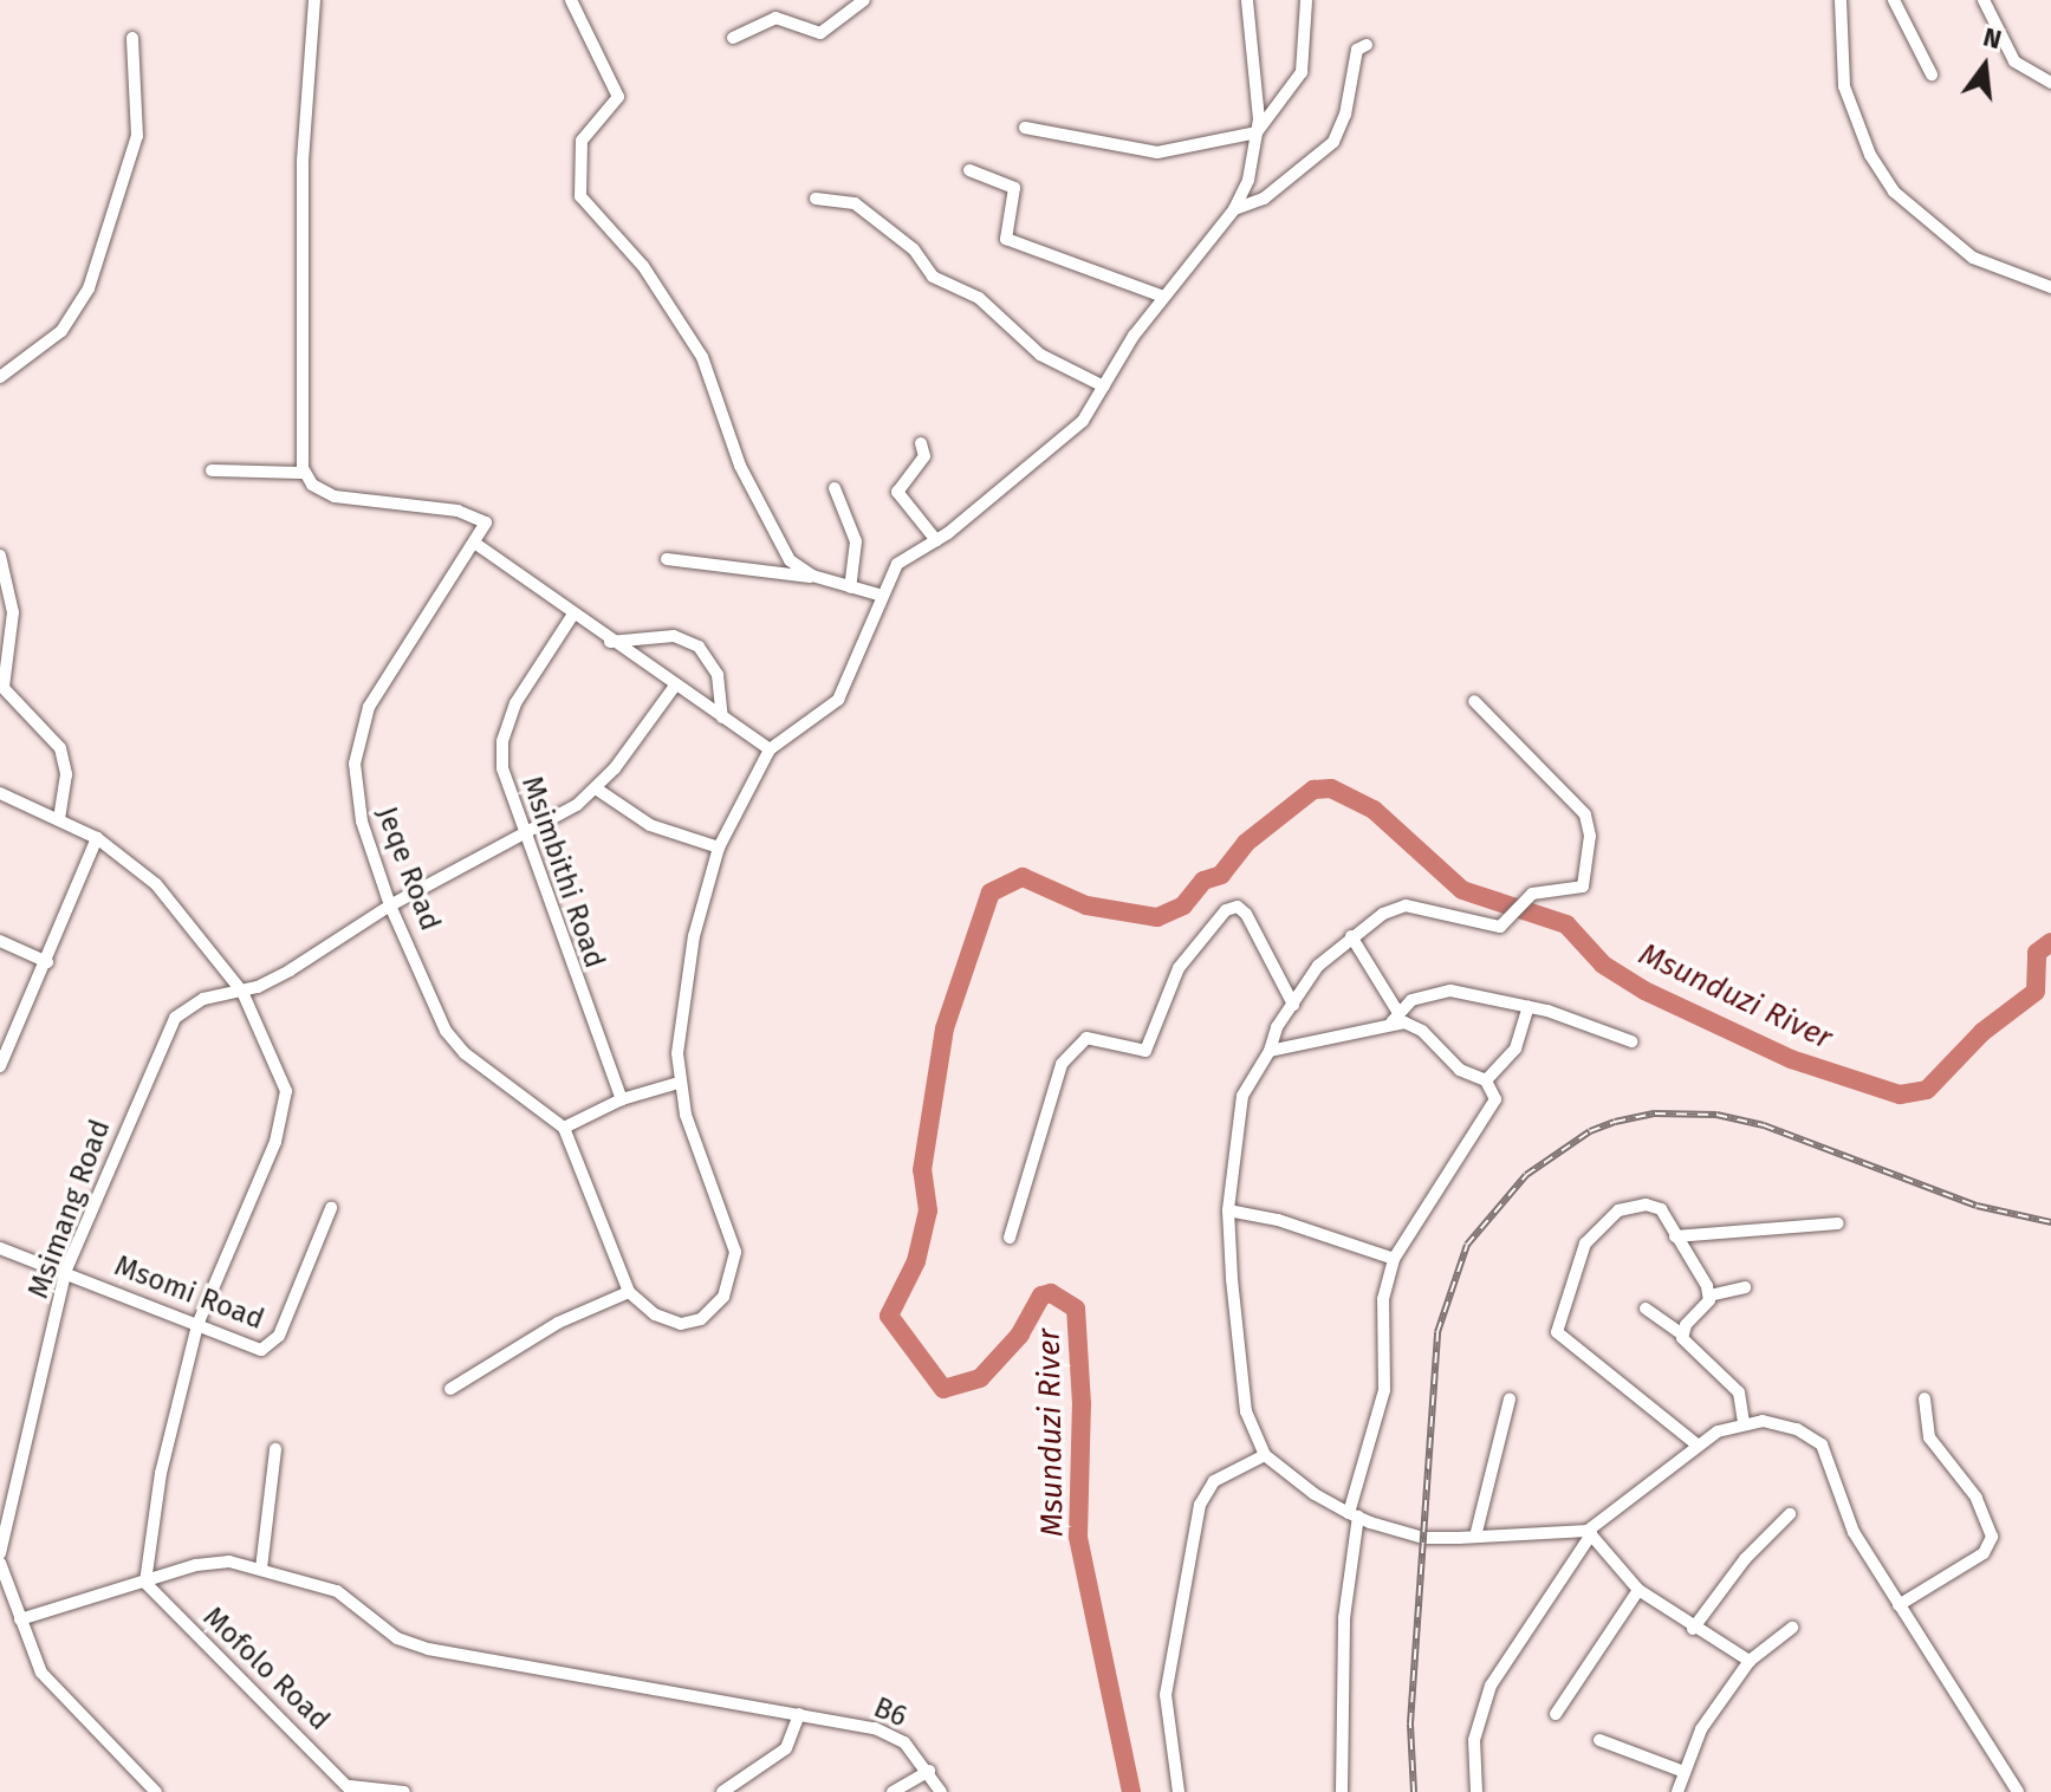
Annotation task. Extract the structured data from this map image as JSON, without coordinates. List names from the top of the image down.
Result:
{
  "streets": {
    "street": [
      "Jeqe Road",
      "Msimbithi Road",
      "Msimang Road",
      "Msomi Road",
      "Mofolo Road",
      "B6"
    ]
  },
  "crossings": [
    ["Jeqe Road", "Msimang Road"],
    ["Msimbithi Road", "Msimang Road"],
    ["Msimang Road", "Msomi Road"],
    ["Mofolo Road", "B6"]
  ],
  "water": ["Msunduzi River"],
  "north": "top"
}
